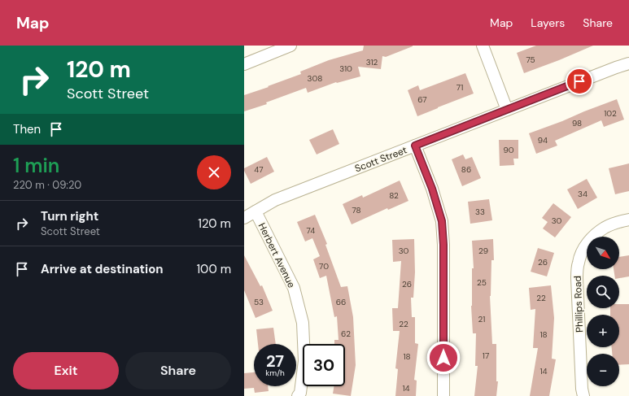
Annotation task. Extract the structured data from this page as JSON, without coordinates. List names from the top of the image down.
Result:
{
  "streets": {
    "street": ["Scott Street", "Herbert Avenue", "Phillips Road"]
  },
  "crossings": [
    ["Scott Street", "Herbert Avenue"]
  ],
  "house_numbers": [
    "75",
    "312",
    "310",
    "308",
    "71",
    "67",
    "102",
    "98",
    "94",
    "90",
    "47",
    "86",
    "34",
    "82",
    "78",
    "33",
    "30",
    "74",
    "30",
    "29",
    "26",
    "70",
    "25",
    "26",
    "22",
    "53",
    "66",
    "21",
    "22",
    "62",
    "18",
    "17",
    "18",
    "14",
    "14"
  ],
  "north": "bottom right",
  "page": {
    "header": "Map",
    "nav": ["Map", "Layers", "Share"],
    "turn": ["120 m", "Scott Street"],
    "then": "Then",
    "heading": ["1 min", "220 m · 09:20"],
    "list": [
      {
        "name": "Turn right",
        "note": "Scott Street",
        "value": "120 m"
      },
      {
        "name": "Arrive at destination",
        "value": "100 m"
      }
    ],
    "map_buttons": ["+", "−"],
    "speed": "27 km/h",
    "limit": "30",
    "buttons": ["Exit", "Share"]
  }
}
